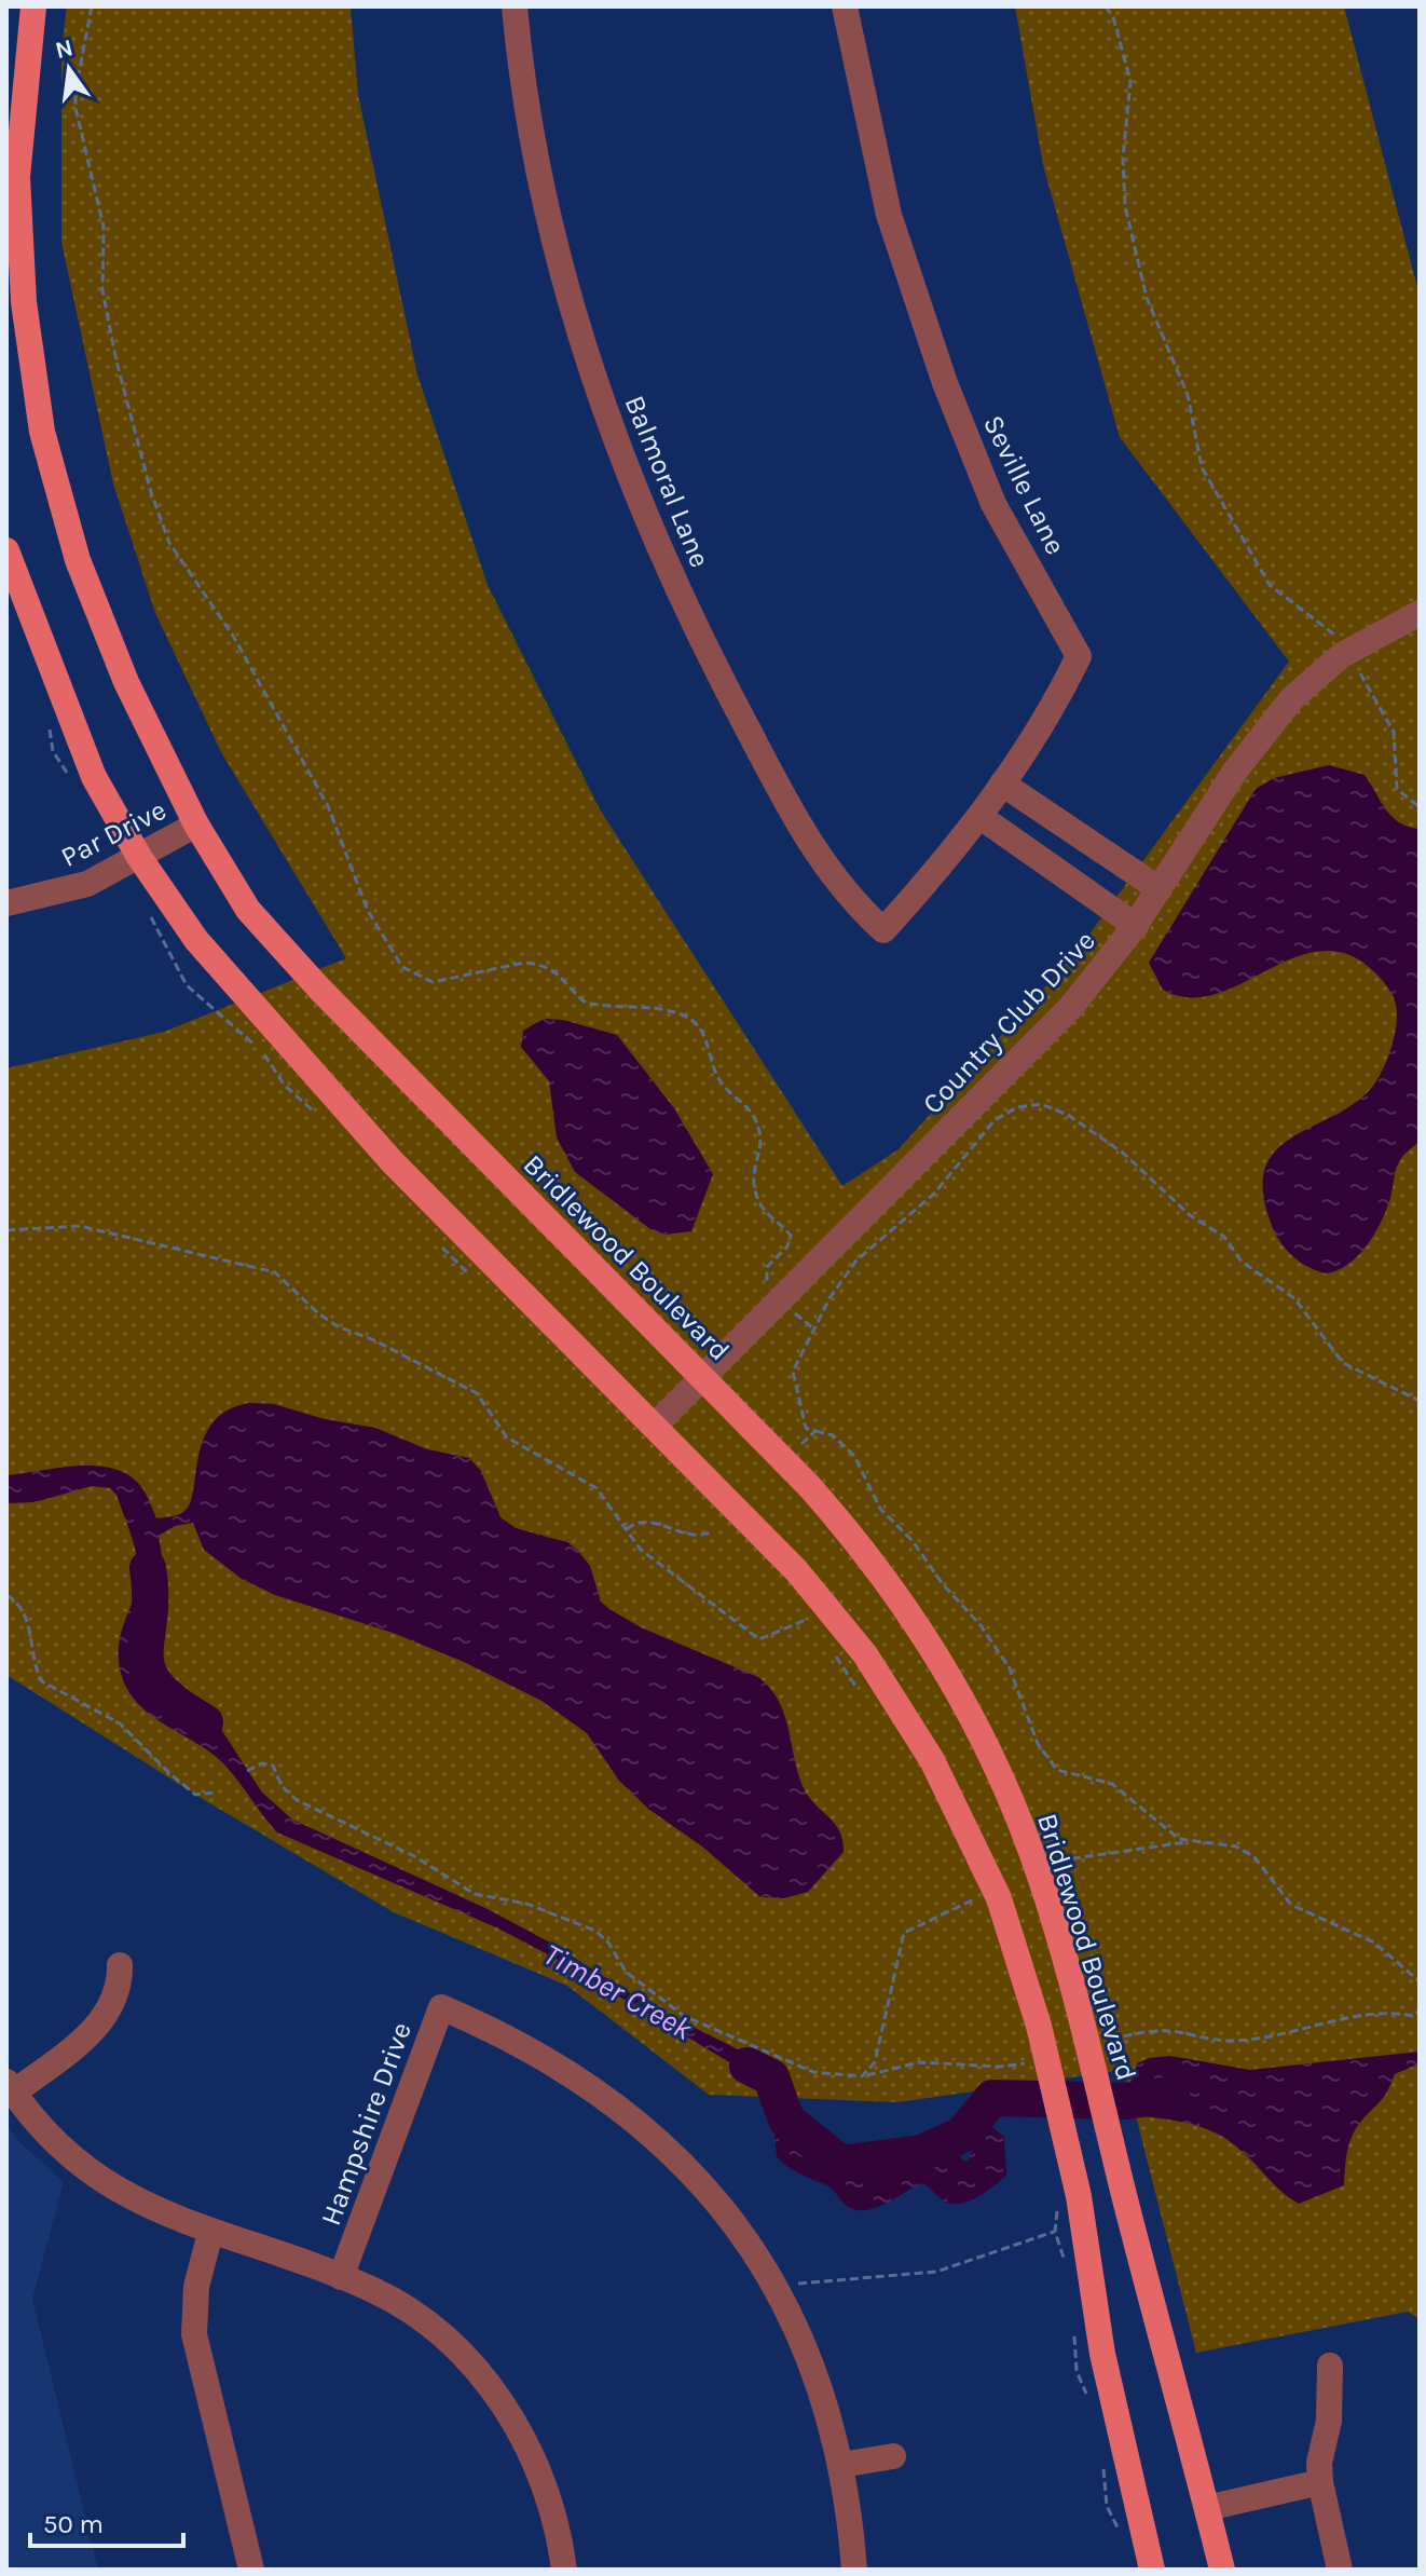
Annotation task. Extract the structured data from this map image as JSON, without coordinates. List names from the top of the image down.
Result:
{
  "streets": {
    "main road": ["Bridlewood Boulevard"],
    "street": [
      "Balmoral Lane",
      "Seville Lane",
      "Par Drive",
      "Country Club Drive",
      "Hampshire Drive"
    ]
  },
  "crossings": [
    ["Balmoral Lane", "Seville Lane"],
    ["Par Drive", "Bridlewood Boulevard"],
    ["Country Club Drive", "Bridlewood Boulevard"]
  ],
  "water": ["Timber Creek"],
  "scale_bar": "50 m",
  "north": "top"
}
